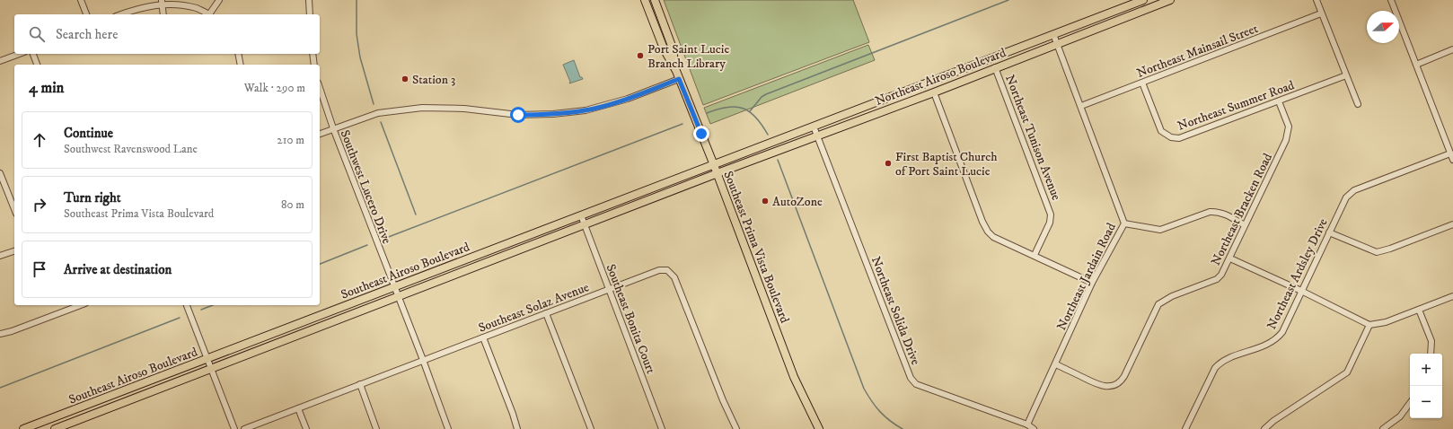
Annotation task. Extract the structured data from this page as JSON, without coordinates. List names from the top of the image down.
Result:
{
  "streets": {
    "main road": ["Northeast Airoso Boulevard", "Southeast Prima Vista Boulevard", "Southeast Airoso Boulevard"],
    "street": [
      "Northeast Mainsail Street",
      "Northeast Summer Road",
      "Northeast Tunison Avenue",
      "Southwest Lucero Drive",
      "Northeast Bracken Road",
      "Northeast Ardsley Drive",
      "Northeast Jardain Road",
      "Southeast Solaz Avenue",
      "Northeast Solida Drive",
      "Southeast Bonita Court"
    ]
  },
  "crossings": [
    ["Northeast Mainsail Street", "Northeast Summer Road"],
    ["Northeast Mainsail Street", "Northeast Jardain Road"],
    ["Northeast Airoso Boulevard", "Northeast Tunison Avenue"],
    ["Northeast Airoso Boulevard", "Southeast Prima Vista Boulevard"],
    ["Northeast Airoso Boulevard", "Southeast Airoso Boulevard"],
    ["Northeast Airoso Boulevard", "Northeast Jardain Road"],
    ["Northeast Airoso Boulevard", "Northeast Solida Drive"],
    ["Northeast Summer Road", "Northeast Bracken Road"],
    ["Southwest Lucero Drive", "Southeast Airoso Boulevard"],
    ["Southwest Lucero Drive", "Southeast Solaz Avenue"],
    ["Northeast Bracken Road", "Northeast Jardain Road"],
    ["Southeast Prima Vista Boulevard", "Southeast Airoso Boulevard"],
    ["Southeast Airoso Boulevard", "Southeast Bonita Court"],
    ["Northeast Jardain Road", "Northeast Solida Drive"],
    ["Southeast Solaz Avenue", "Southeast Bonita Court"]
  ],
  "places": [
    "Port Saint Lucie Branch Library",
    "Station 3",
    "First Baptist Church of Port Saint Lucie",
    "AutoZone"
  ],
  "north": "right",
  "page": {
    "search": "Search here",
    "heading": ["4 min", "Walk · 290 m"],
    "list": [
      ["Continue", "Southwest Ravenswood Lane", "210 m"],
      ["Turn right", "Southeast Prima Vista Boulevard", "80 m"],
      "Arrive at destination"
    ],
    "map_buttons": ["+", "−"]
  }
}
